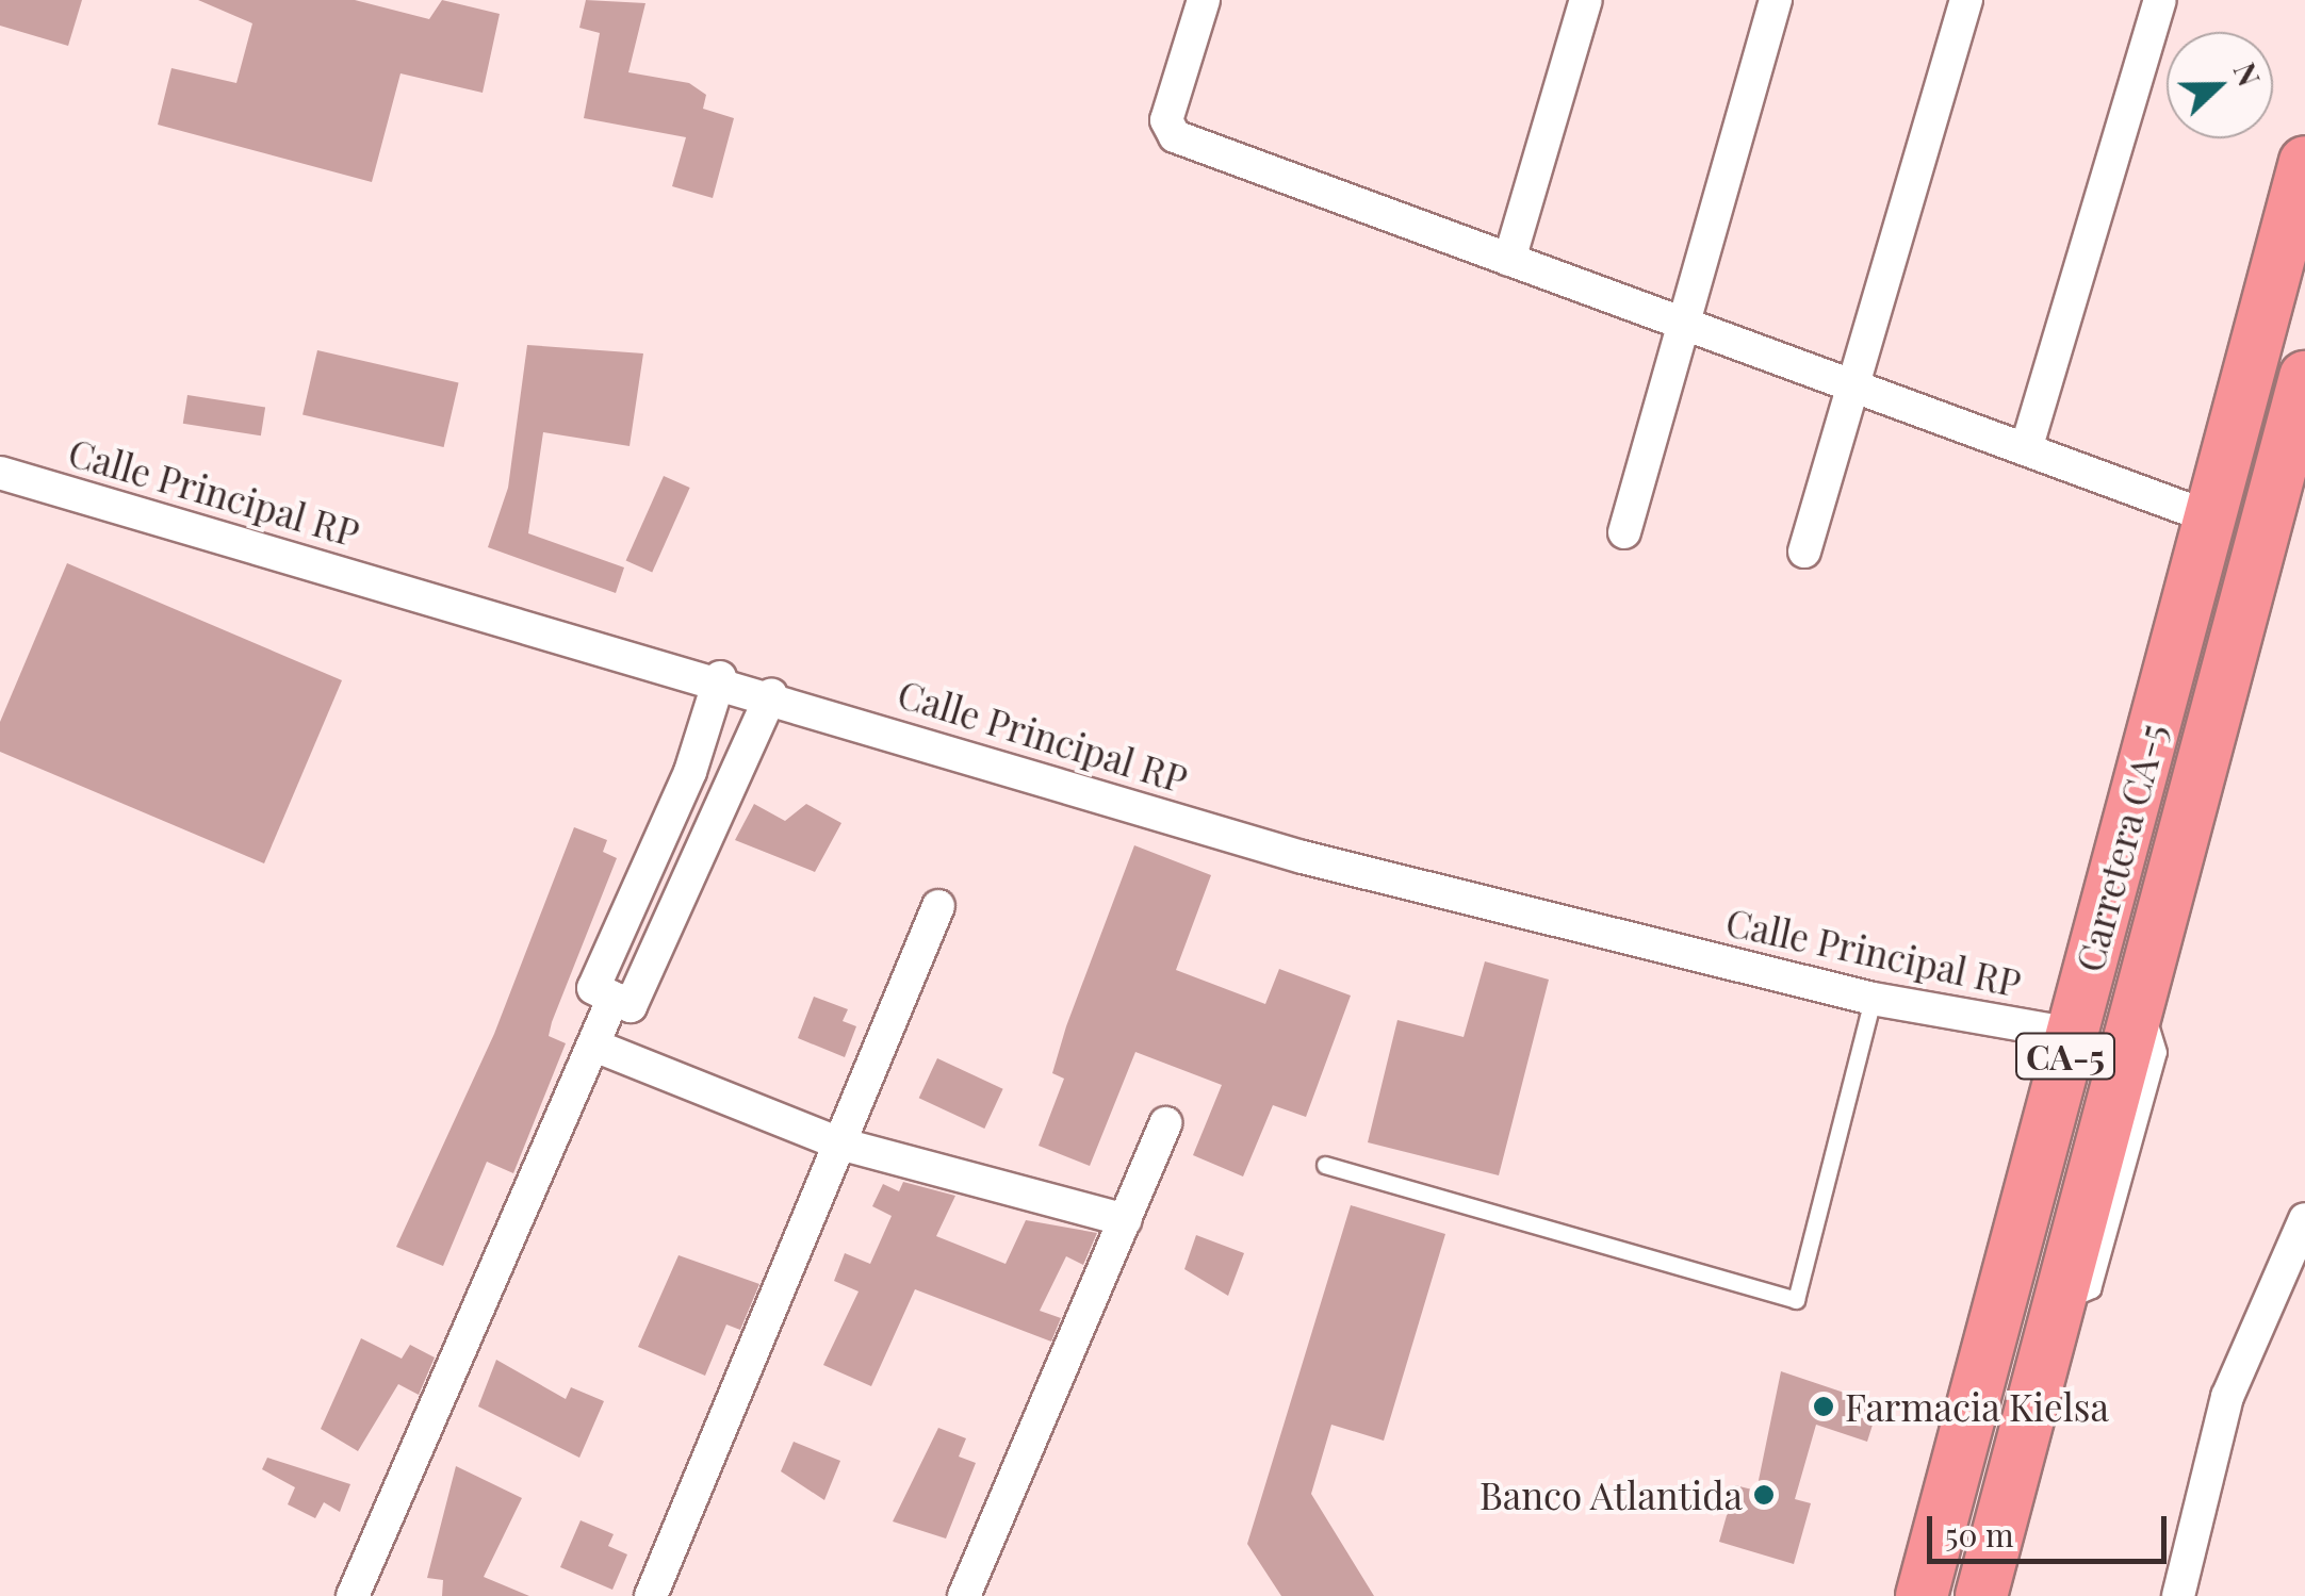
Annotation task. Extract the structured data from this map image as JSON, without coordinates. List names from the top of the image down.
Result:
{
  "streets": {
    "highway": ["Carretera CA-5", "CA-5"],
    "street": ["Calle Principal RP"]
  },
  "crossings": [
    ["Calle Principal RP", "Carretera CA-5"]
  ],
  "places": ["Farmacia Kielsa", "Banco Atlantida"],
  "scale_bar": "50 m",
  "north": "right"
}
